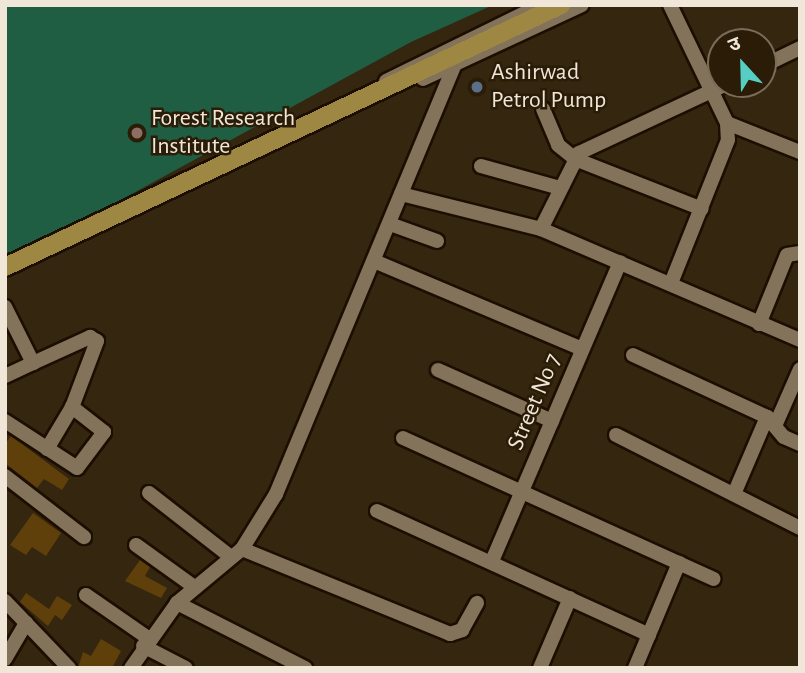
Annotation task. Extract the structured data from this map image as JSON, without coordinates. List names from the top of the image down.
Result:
{
  "streets": {
    "street": ["Street No 7"]
  },
  "places": ["Ashirwad Petrol Pump", "Forest Research Institute"],
  "north": "top"
}
